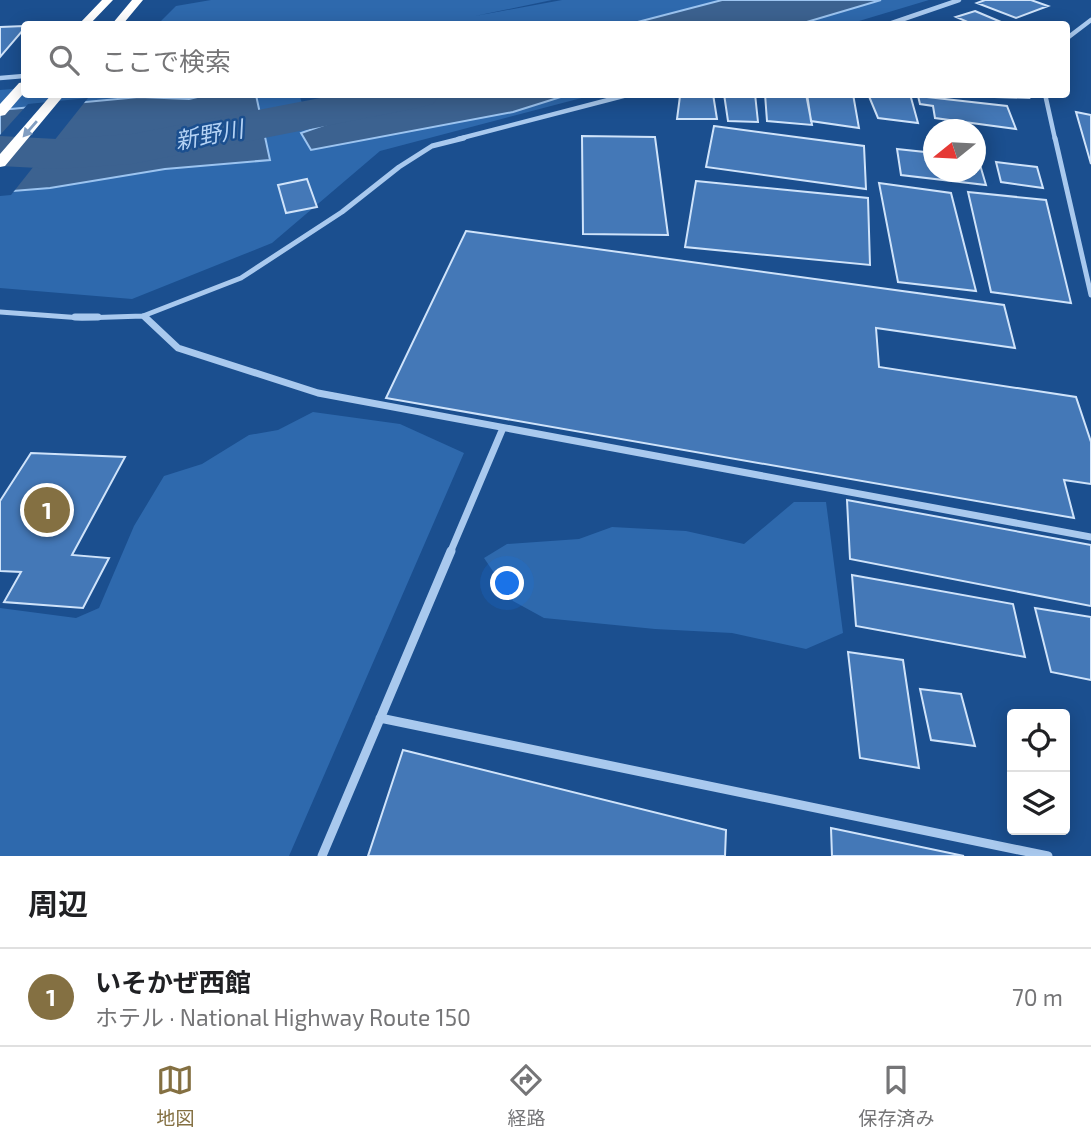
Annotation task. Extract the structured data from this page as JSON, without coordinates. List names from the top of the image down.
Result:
{
  "water": ["新野川"],
  "north": "left",
  "page": {
    "search": "ここで検索",
    "pins": "1",
    "heading": "周辺",
    "list": [
      {
        "mark": "1",
        "name": "いそかぜ西館",
        "note": "ホテル · National Highway Route 150",
        "value": "70 m"
      }
    ],
    "nav": ["地図", "経路", "保存済み"]
  }
}
